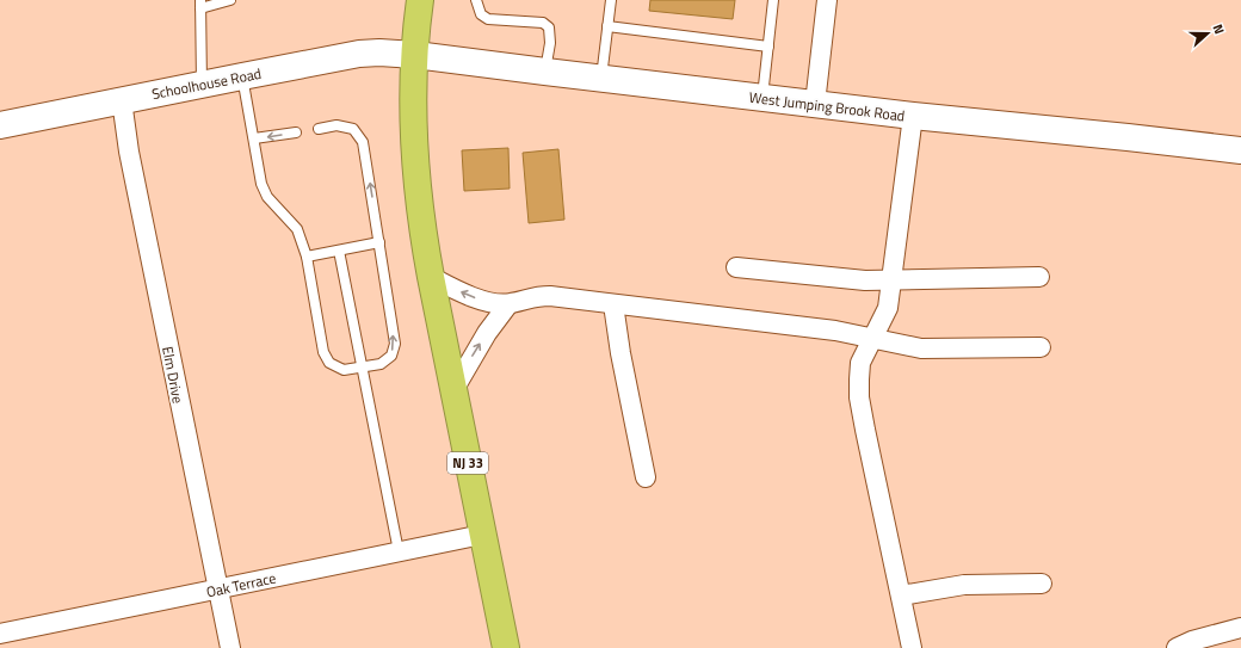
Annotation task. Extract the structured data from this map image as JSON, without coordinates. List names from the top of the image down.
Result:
{
  "streets": {
    "highway": ["NJ 33"],
    "street": [
      "Schoolhouse Road",
      "West Jumping Brook Road",
      "Elm Drive",
      "Oak Terrace"
    ]
  },
  "crossings": [
    ["Schoolhouse Road", "West Jumping Brook Road"],
    ["Schoolhouse Road", "Elm Drive"],
    ["Schoolhouse Road", "NJ 33"],
    ["West Jumping Brook Road", "NJ 33"],
    ["Elm Drive", "Oak Terrace"],
    ["NJ 33", "Oak Terrace"]
  ],
  "north": "right"
}
